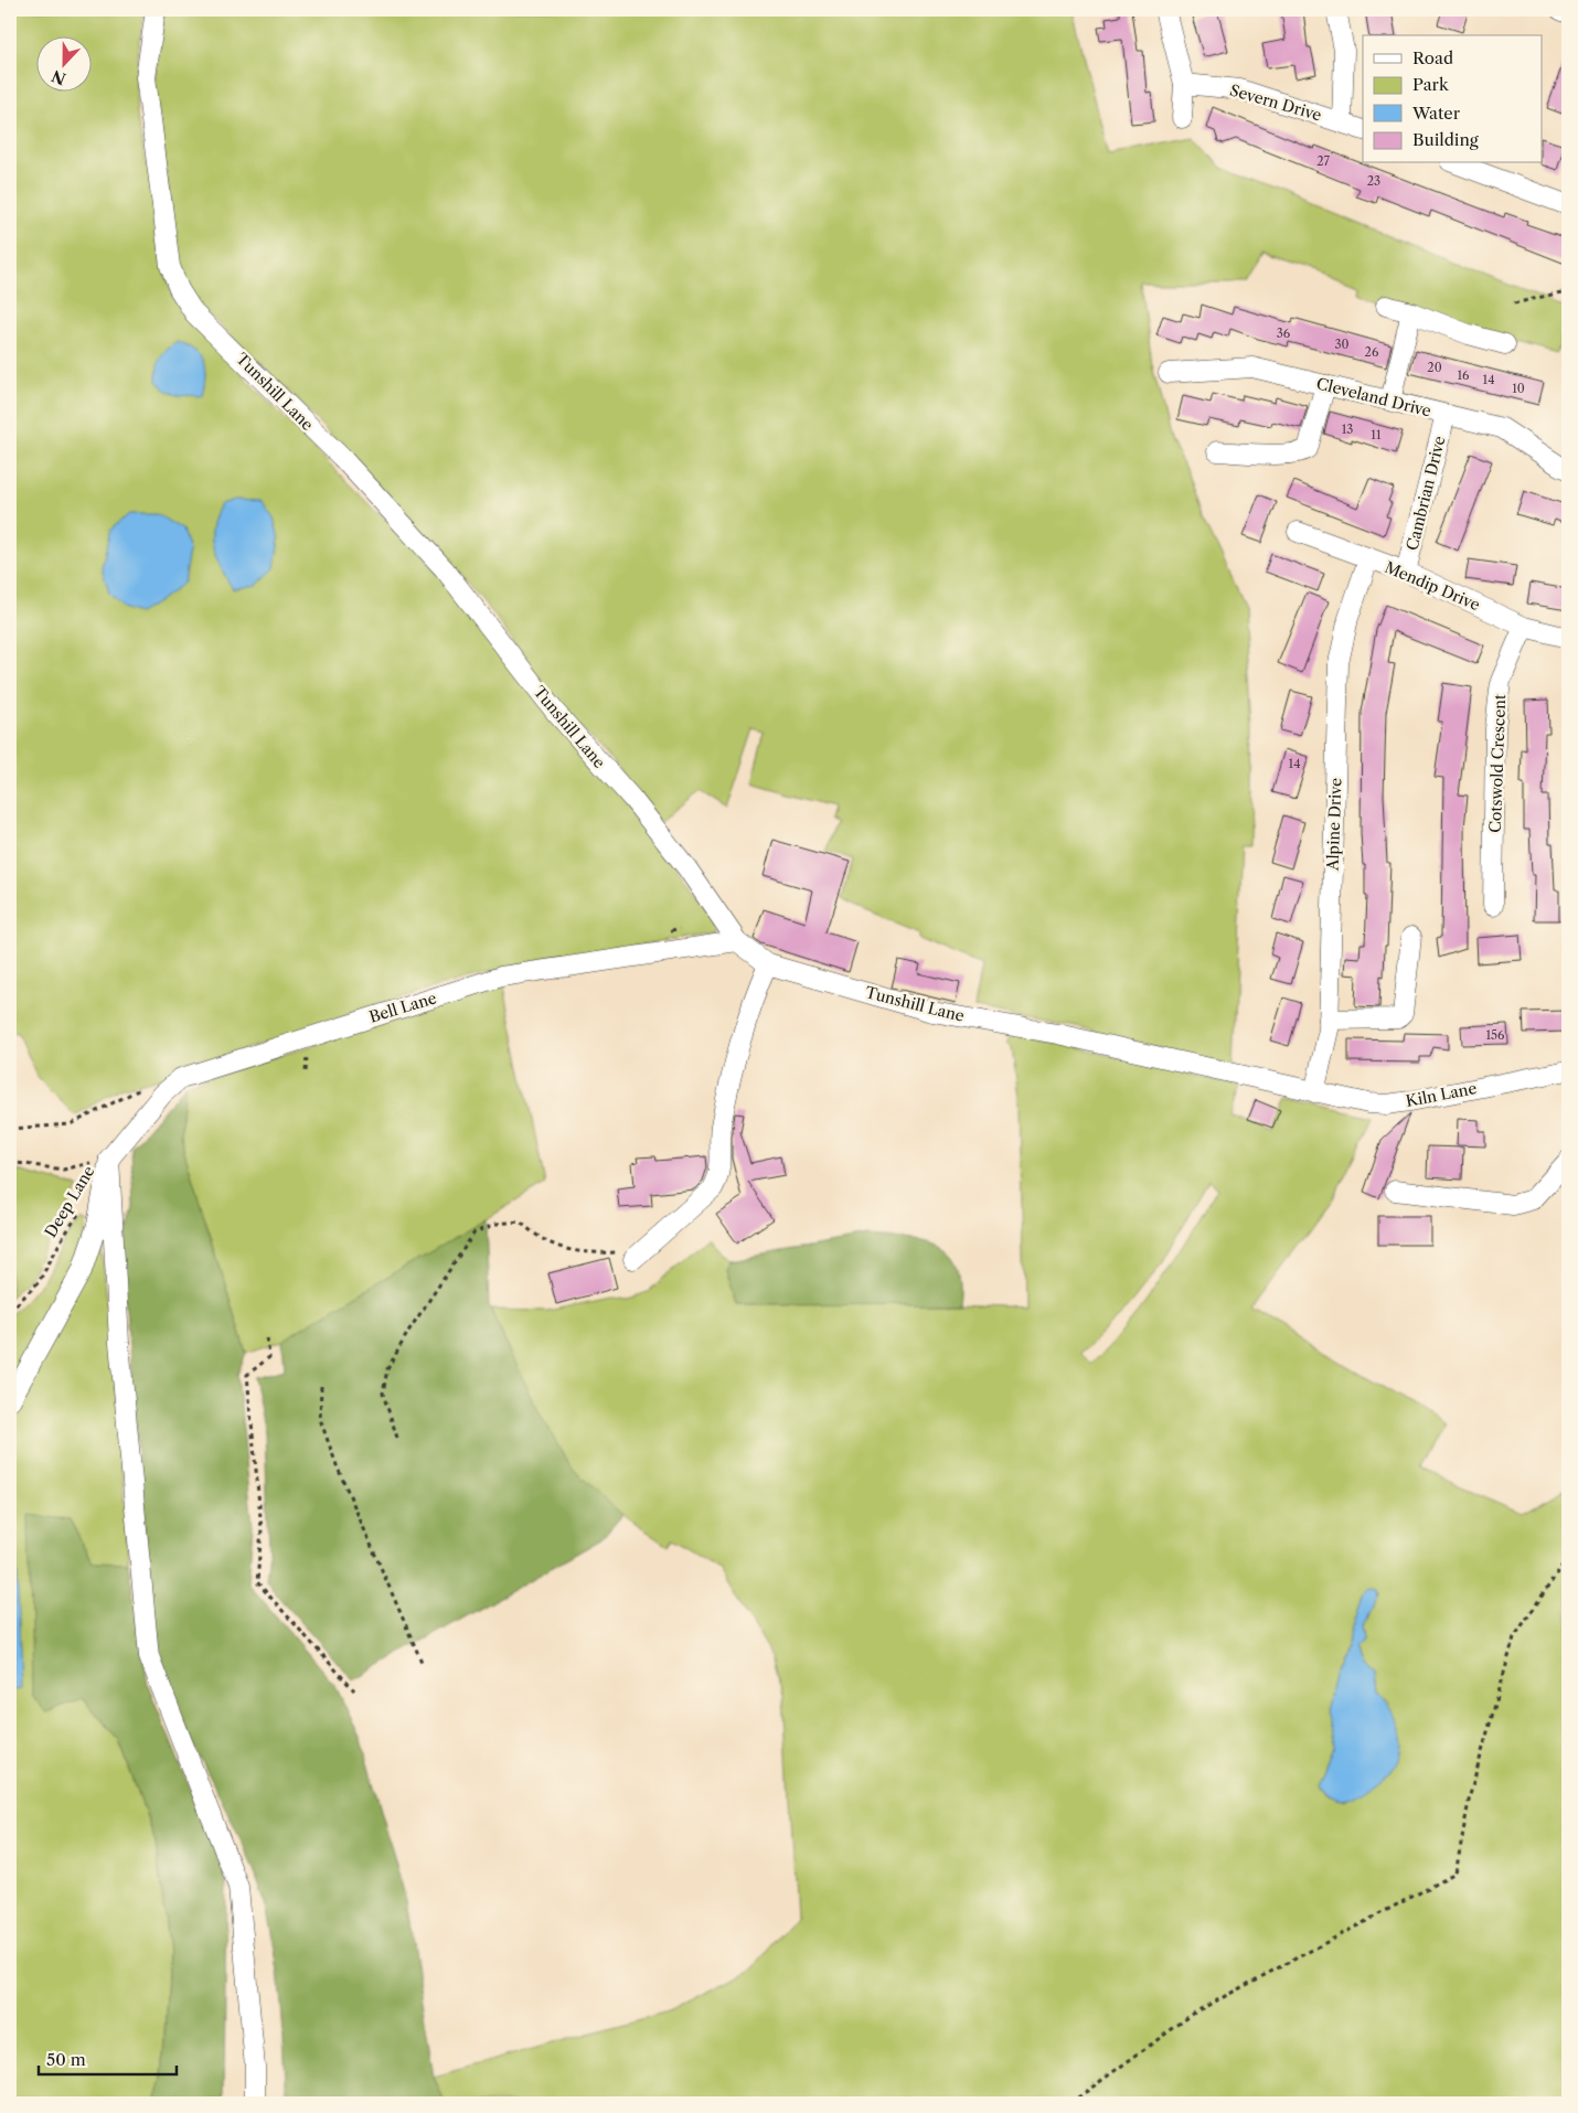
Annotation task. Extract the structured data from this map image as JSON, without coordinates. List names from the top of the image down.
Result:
{
  "streets": {
    "street": [
      "Severn Drive",
      "Tunshill Lane",
      "Cleveland Drive",
      "Cambrian Drive",
      "Mendip Drive",
      "Cotswold Crescent",
      "Alpine Drive",
      "Bell Lane",
      "Kiln Lane"
    ],
    "path": ["Deep Lane"]
  },
  "crossings": [
    ["Tunshill Lane", "Alpine Drive"],
    ["Tunshill Lane", "Bell Lane"],
    ["Tunshill Lane", "Kiln Lane"],
    ["Cleveland Drive", "Cambrian Drive"],
    ["Cambrian Drive", "Mendip Drive"],
    ["Mendip Drive", "Cotswold Crescent"],
    ["Mendip Drive", "Alpine Drive"],
    ["Alpine Drive", "Kiln Lane"],
    ["Bell Lane", "Deep Lane"]
  ],
  "house_numbers": [
    "27",
    "23",
    "36",
    "30",
    "26",
    "20",
    "16",
    "14",
    "10",
    "13",
    "11",
    "14",
    "156"
  ],
  "legend": [
    "Road",
    "Park",
    "Water",
    "Building"
  ],
  "scale_bar": "50 m",
  "north": "bottom"
}
